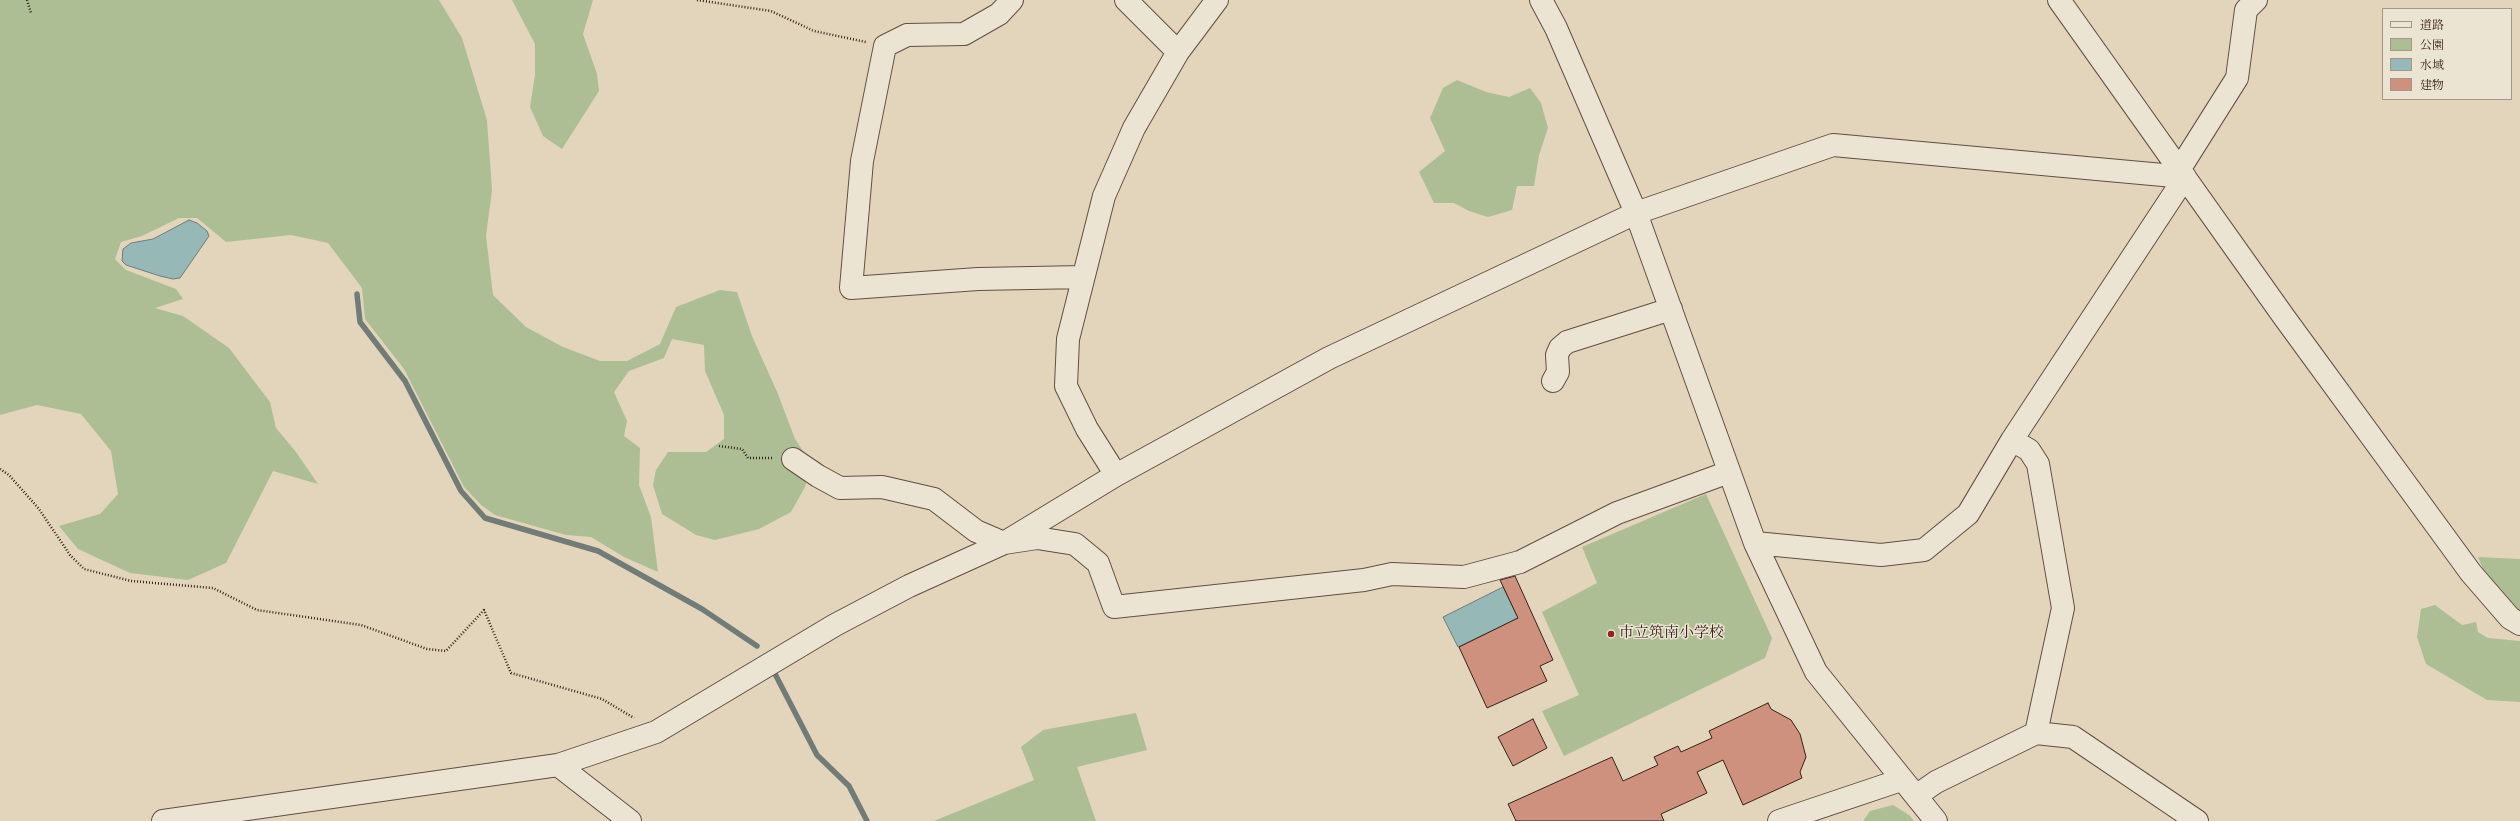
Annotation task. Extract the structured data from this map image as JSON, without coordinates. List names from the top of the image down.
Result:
{
  "places": ["市立筑南小学校"],
  "legend": [
    "道路",
    "公園",
    "水域",
    "建物"
  ]
}
